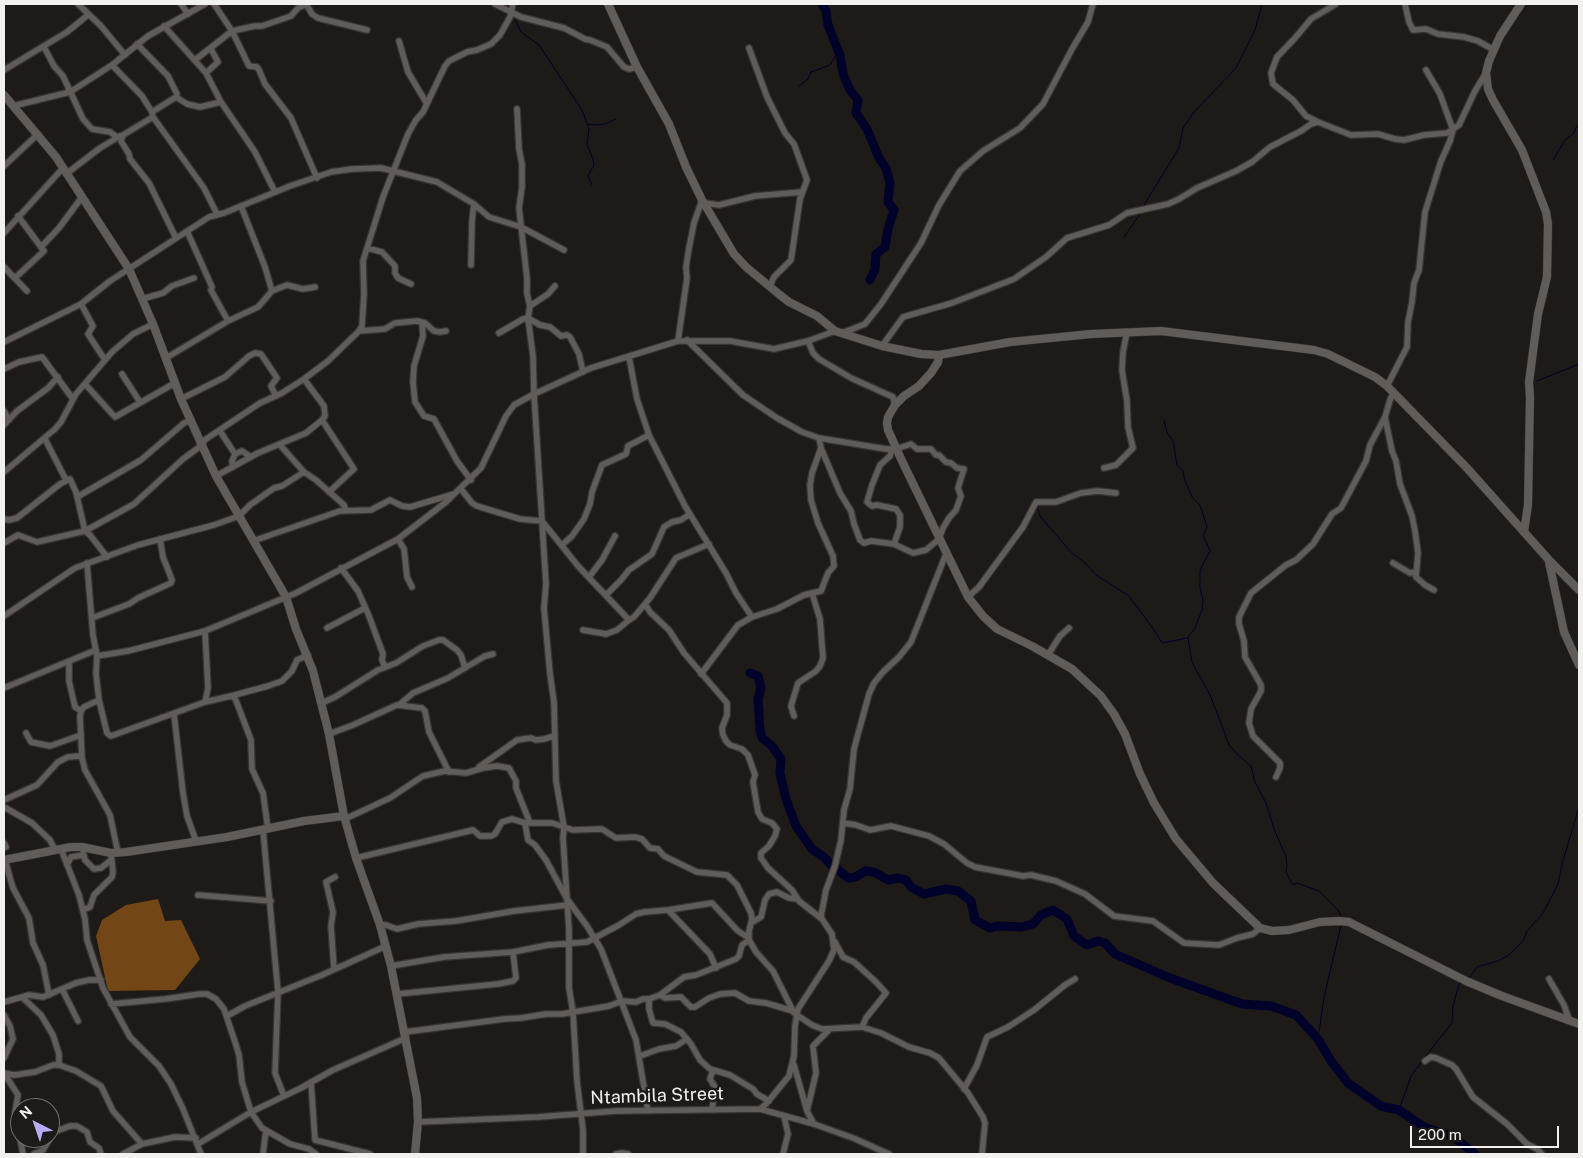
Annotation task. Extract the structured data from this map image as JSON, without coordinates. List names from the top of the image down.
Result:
{
  "streets": {
    "street": ["Ntambila Street"]
  },
  "scale_bar": "200 m",
  "north": "top left"
}
